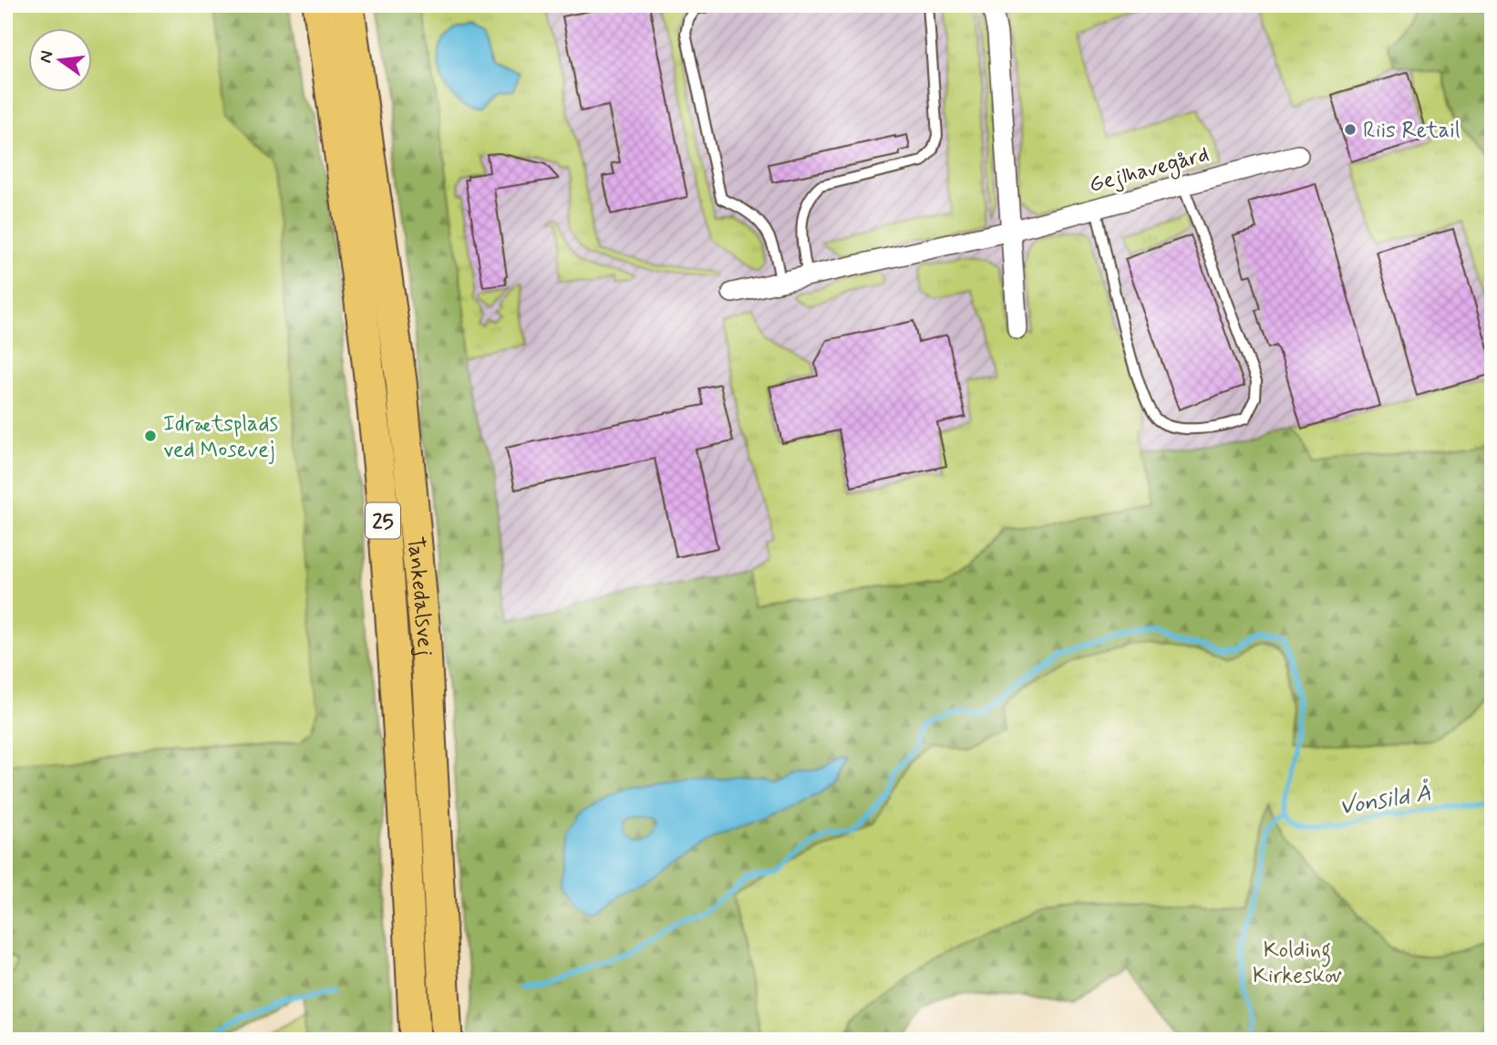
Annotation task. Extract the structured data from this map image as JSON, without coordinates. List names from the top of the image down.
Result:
{
  "streets": {
    "highway": ["25", "Tankedalsvej"],
    "street": ["Gejlhavegård"]
  },
  "water": ["Vonsild Å"],
  "parks": ["Kolding Kirkeskov"],
  "places": ["Riis Retail", "Idrætsplads ved Mosevej"],
  "north": "left"
}
